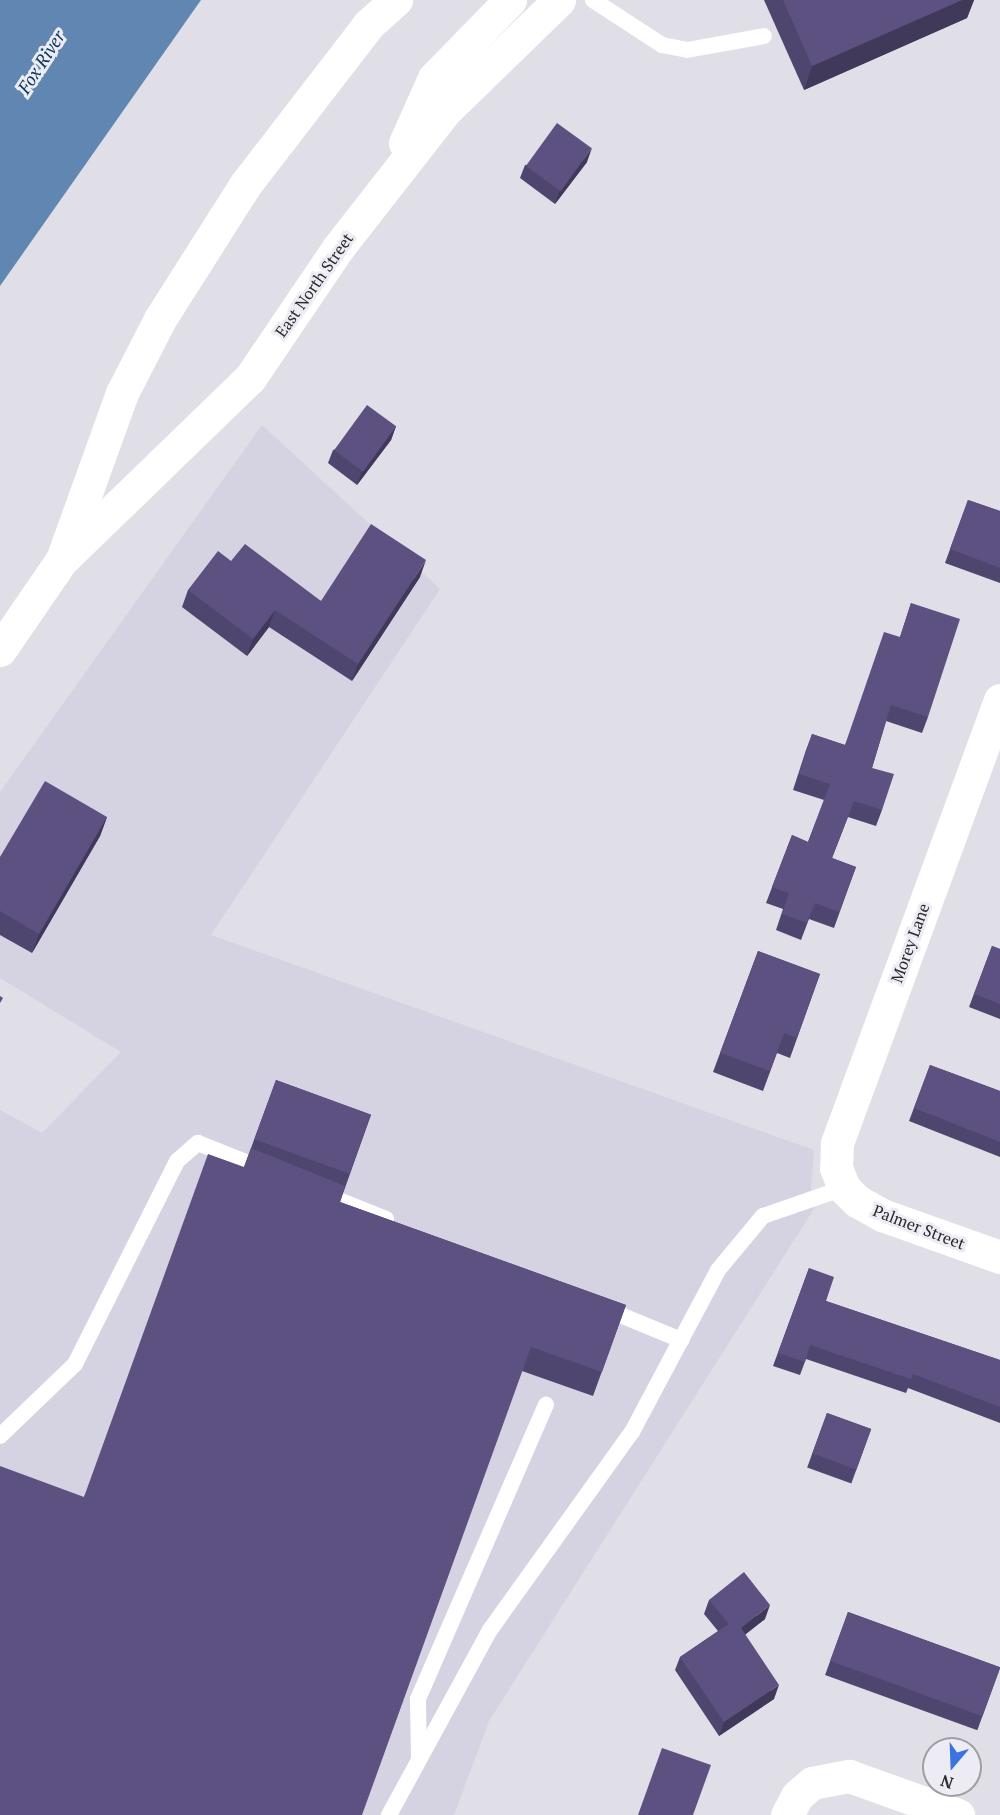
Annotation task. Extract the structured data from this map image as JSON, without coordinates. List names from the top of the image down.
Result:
{
  "streets": {
    "main road": ["East North Street", "Morey Lane", "Palmer Street"]
  },
  "crossings": [
    ["Morey Lane", "Palmer Street"]
  ],
  "water": ["Fox River"],
  "north": "bottom"
}
